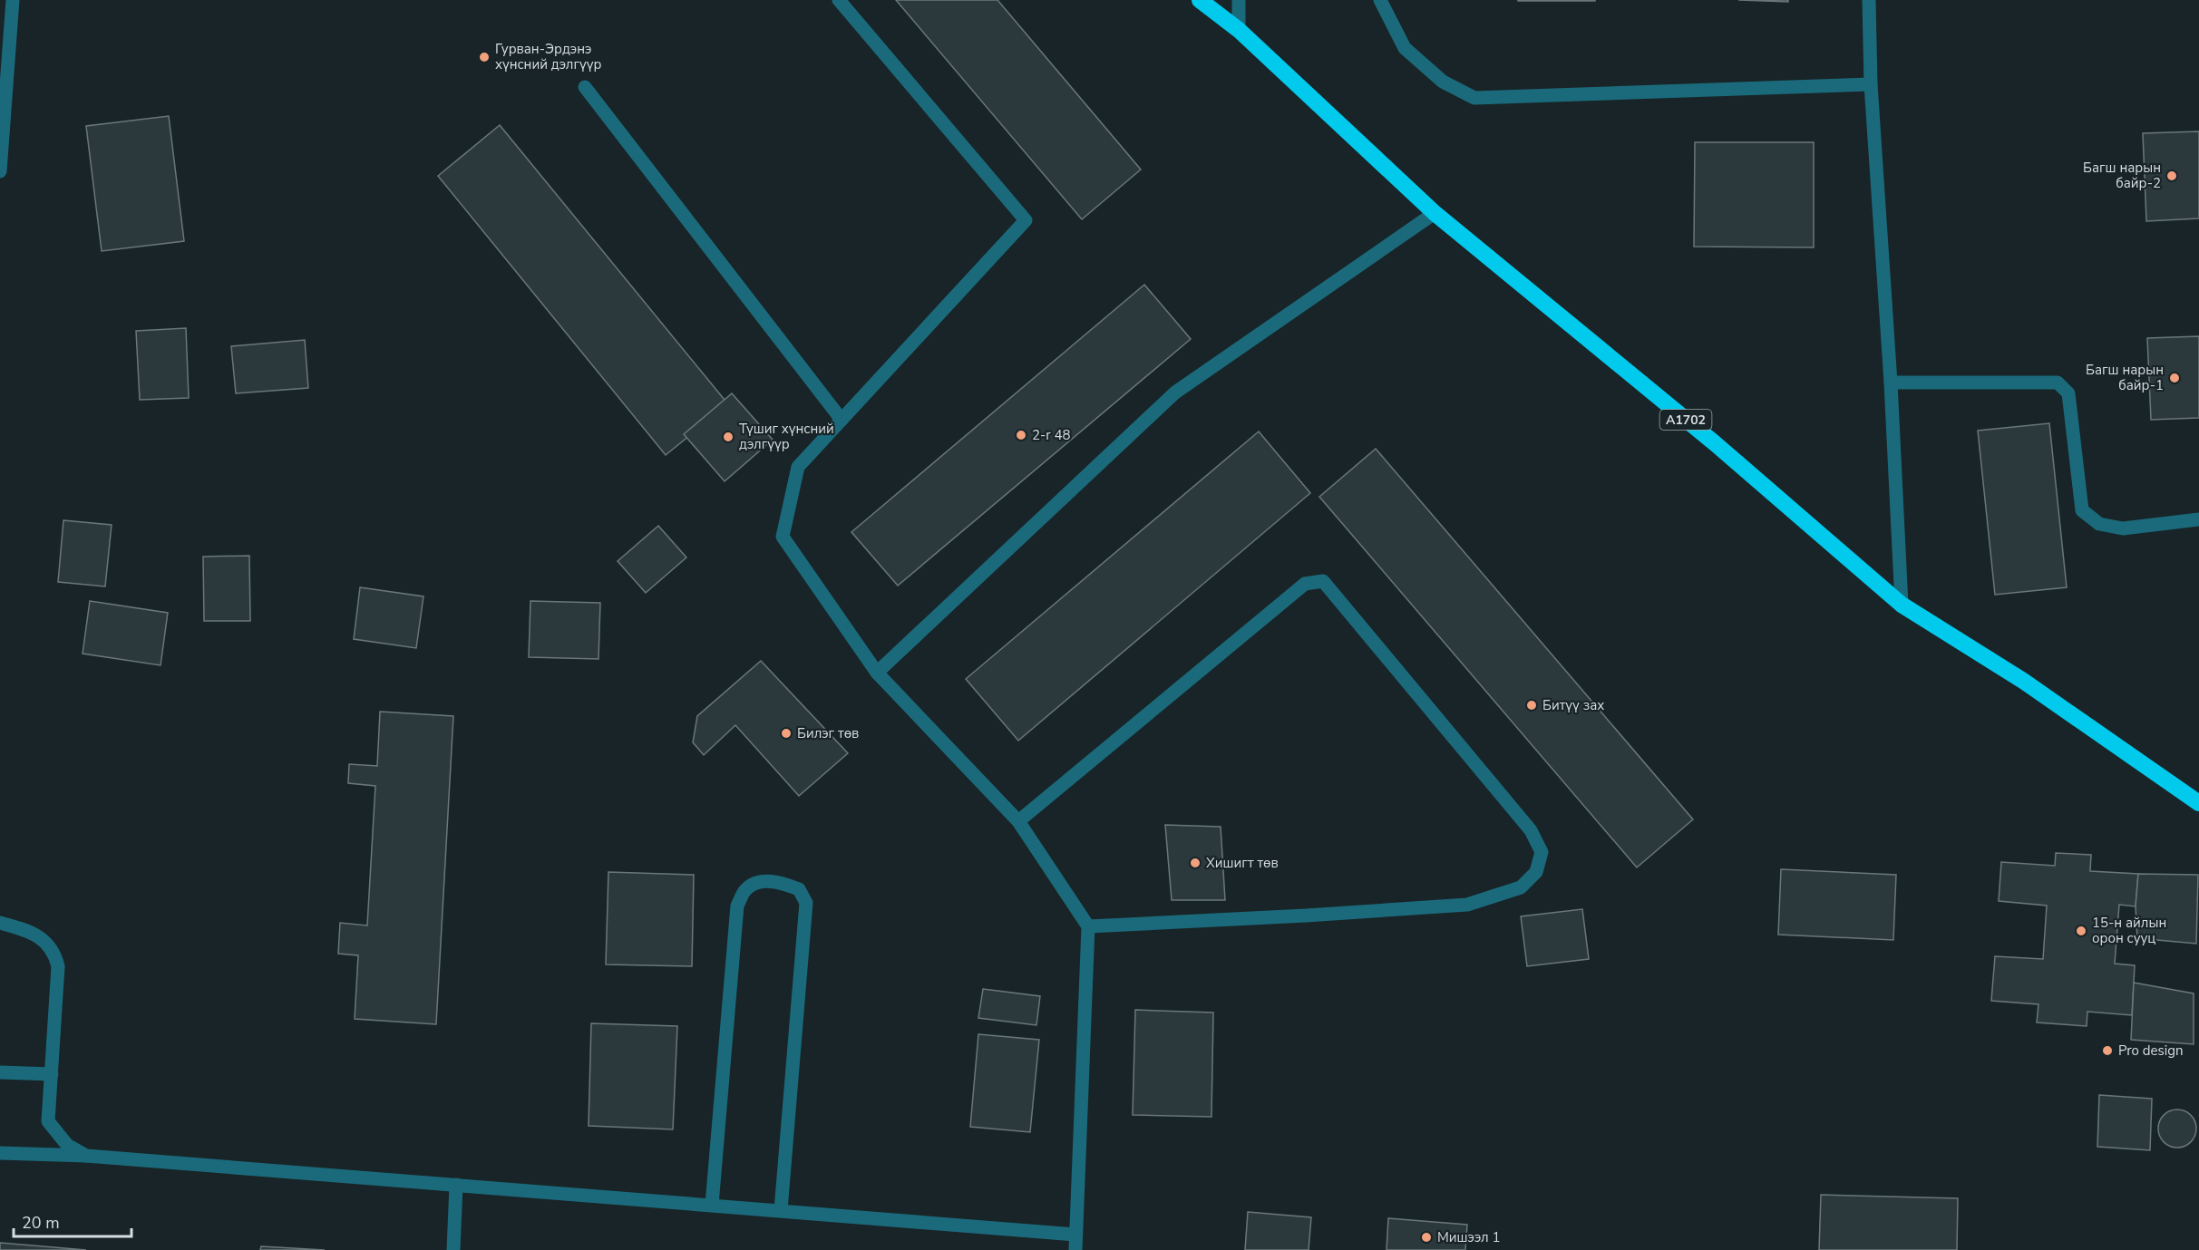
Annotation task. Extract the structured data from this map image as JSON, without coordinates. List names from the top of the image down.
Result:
{
  "streets": {
    "highway": ["A1702"]
  },
  "places": [
    "Гурван-Эрдэнэ хүнсний дэлгүүр",
    "Багш нарын байр-2",
    "Багш нарын байр-1",
    "2-r 48",
    "Түшиг хүнсний дэлгүүр",
    "Битүү зах",
    "Билэг төв",
    "Хишигт төв",
    "15-н айлын орон сууц",
    "Pro design",
    "Мишээл 1"
  ],
  "scale_bar": "20 m"
}
